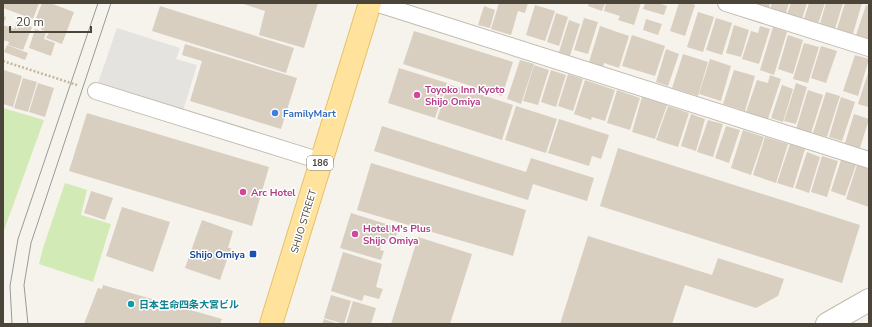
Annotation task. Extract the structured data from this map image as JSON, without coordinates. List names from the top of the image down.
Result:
{
  "streets": {
    "main road": ["186", "SHIJO STREET"]
  },
  "places": {
    "other": [
      "Toyoko Inn Kyoto Shijo Omiya",
      "FamilyMart",
      "Arc Hotel",
      "Hotel M's Plus Shijo Omiya",
      "日本生命四条大宮ビル"
    ],
    "transit": ["Shijo Omiya"]
  },
  "scale_bar": "20 m"
}
